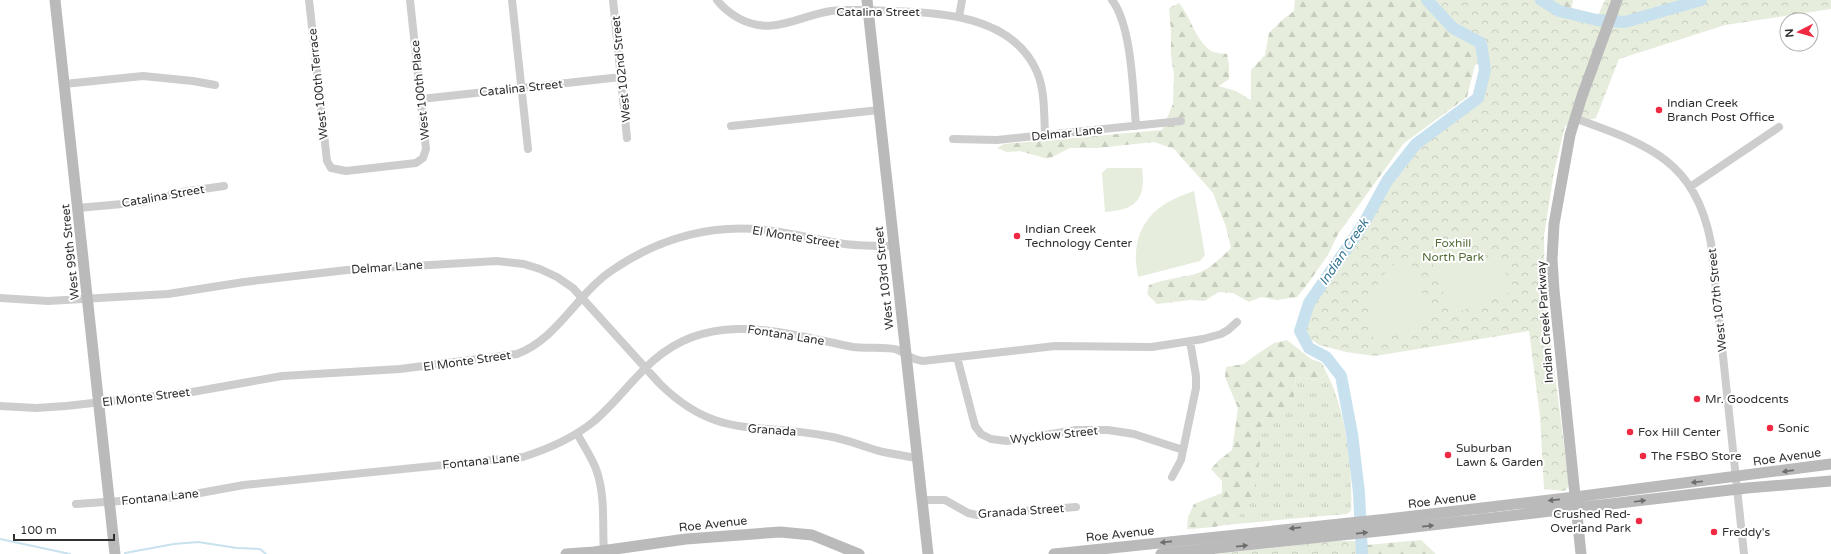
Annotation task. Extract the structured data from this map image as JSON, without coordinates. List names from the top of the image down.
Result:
{
  "streets": {
    "main road": [
      "West 99th Street",
      "West 103rd Street",
      "Indian Creek Parkway",
      "Roe Avenue"
    ],
    "street": [
      "Catalina Street",
      "West 102nd Street",
      "West 100th Terrace",
      "West 100th Place",
      "Delmar Lane",
      "El Monte Street",
      "West 107th Street",
      "Fontana Lane",
      "Granada",
      "Wycklow Street",
      "Granada Street"
    ]
  },
  "crossings": [
    ["Catalina Street", "West 102nd Street"],
    ["Catalina Street", "West 100th Place"],
    ["Catalina Street", "Delmar Lane"],
    ["Catalina Street", "West 99th Street"],
    ["Catalina Street", "West 103rd Street"],
    ["West 100th Terrace", "West 100th Place"],
    ["Delmar Lane", "El Monte Street"],
    ["Delmar Lane", "West 99th Street"],
    ["Delmar Lane", "Fontana Lane"],
    ["Delmar Lane", "Granada"],
    ["El Monte Street", "West 99th Street"],
    ["El Monte Street", "West 103rd Street"],
    ["West 99th Street", "Fontana Lane"],
    ["West 103rd Street", "Fontana Lane"],
    ["West 103rd Street", "Granada"],
    ["West 103rd Street", "Granada Street"],
    ["West 107th Street", "Indian Creek Parkway"],
    ["West 107th Street", "Roe Avenue"],
    ["Indian Creek Parkway", "Roe Avenue"],
    ["Fontana Lane", "Granada"]
  ],
  "water": ["Indian Creek"],
  "parks": ["Foxhill North Park"],
  "places": [
    "Indian Creek Branch Post Office",
    "Indian Creek Technology Center",
    "Mr. Goodcents",
    "Sonic",
    "Fox Hill Center",
    "Suburban Lawn & Garden",
    "The FSBO Store",
    "Crushed Red- Overland Park",
    "Freddy's"
  ],
  "scale_bar": "100 m",
  "north": "left"
}
